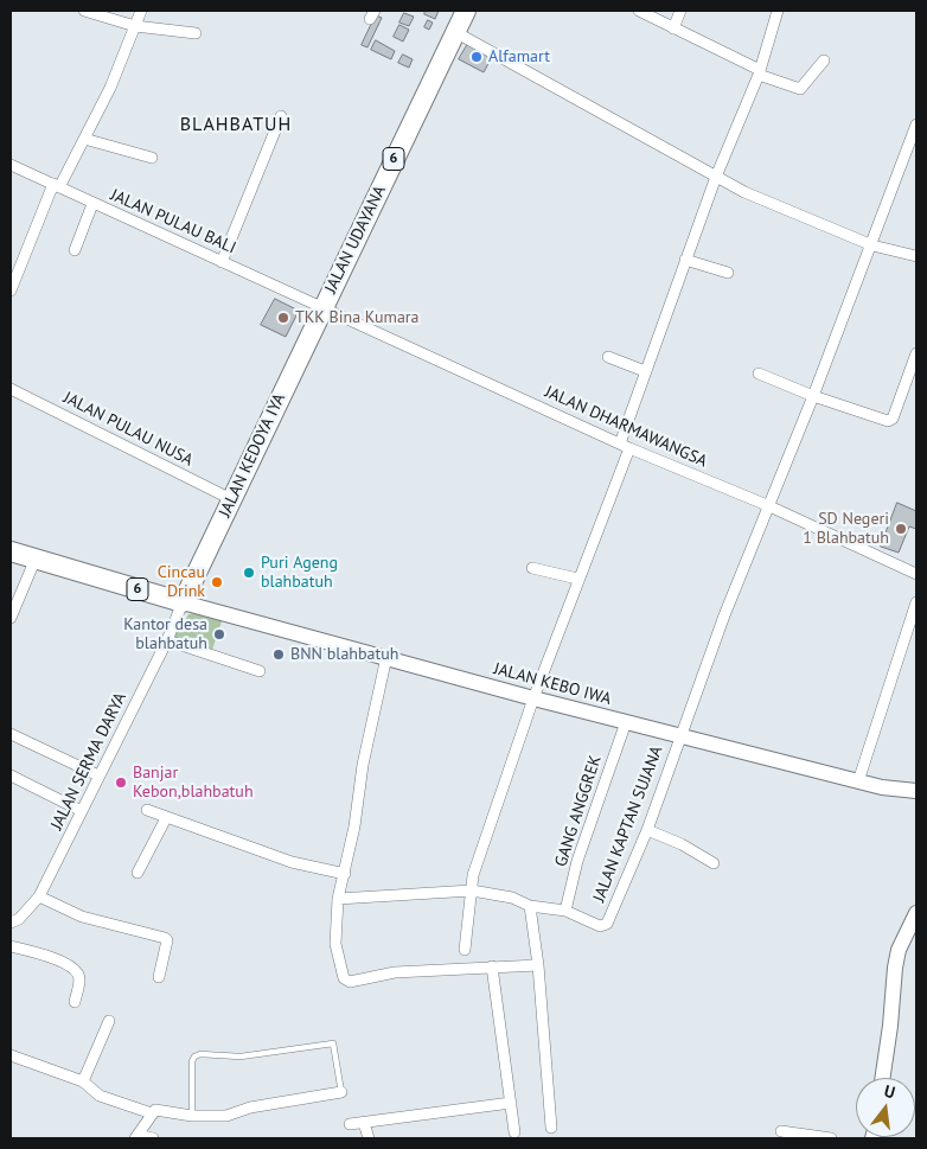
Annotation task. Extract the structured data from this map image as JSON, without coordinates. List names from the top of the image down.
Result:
{
  "streets": {
    "highway": ["6", "JALAN UDAYANA", "JALAN KEDOYA IYA"],
    "main road": ["JALAN KEBO IWA"],
    "street": [
      "JALAN PULAU BALI",
      "JALAN DHARMAWANGSA",
      "JALAN PULAU NUSA",
      "JALAN SERMA DARYA",
      "GANG ANGGREK",
      "JALAN KAPTAN SUJANA"
    ]
  },
  "crossings": [
    ["6", "JALAN KEDOYA IYA"],
    ["6", "JALAN KEBO IWA"],
    ["6", "JALAN SERMA DARYA"],
    ["JALAN PULAU BALI", "JALAN UDAYANA"],
    ["JALAN PULAU BALI", "JALAN DHARMAWANGSA"],
    ["JALAN PULAU BALI", "JALAN KEDOYA IYA"],
    ["JALAN UDAYANA", "JALAN DHARMAWANGSA"],
    ["JALAN UDAYANA", "JALAN KEDOYA IYA"],
    ["JALAN DHARMAWANGSA", "JALAN KEDOYA IYA"],
    ["JALAN DHARMAWANGSA", "JALAN KAPTAN SUJANA"],
    ["JALAN PULAU NUSA", "JALAN KEDOYA IYA"],
    ["JALAN KEDOYA IYA", "JALAN KEBO IWA"],
    ["JALAN KEDOYA IYA", "JALAN SERMA DARYA"],
    ["JALAN KEBO IWA", "JALAN SERMA DARYA"],
    ["JALAN KEBO IWA", "GANG ANGGREK"],
    ["JALAN KEBO IWA", "JALAN KAPTAN SUJANA"],
    ["GANG ANGGREK", "JALAN KAPTAN SUJANA"]
  ],
  "districts": ["BLAHBATUH"],
  "places": [
    "Alfamart",
    "TKK Bina Kumara",
    "SD Negeri 1 Blahbatuh",
    "Puri Ageng blahbatuh",
    "Cincau Drink",
    "Kantor desa blahbatuh",
    "BNN blahbatuh",
    "Banjar Kebon,blahbatuh"
  ],
  "north": "top"
}
